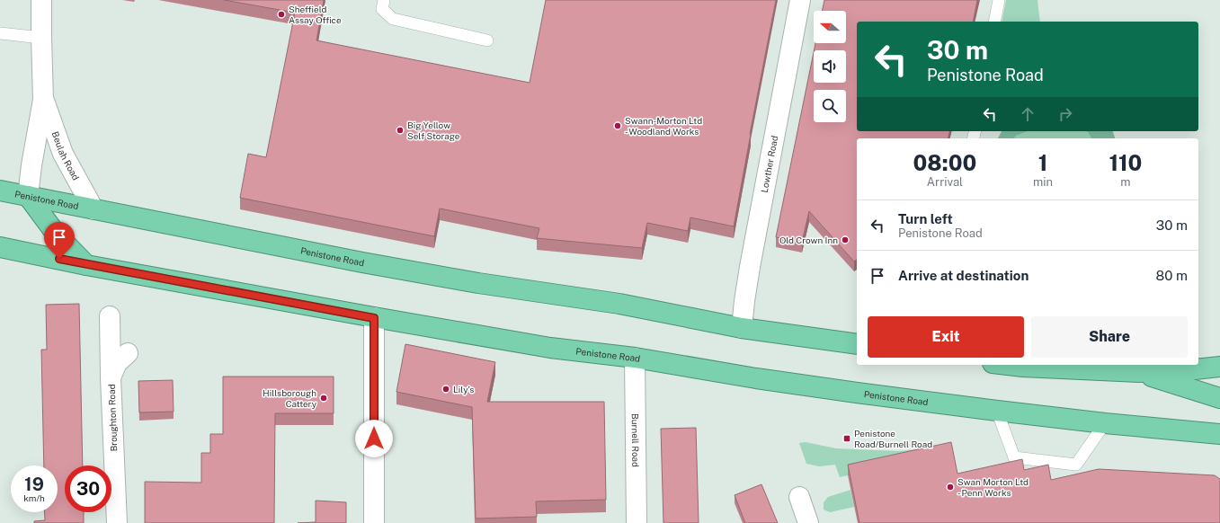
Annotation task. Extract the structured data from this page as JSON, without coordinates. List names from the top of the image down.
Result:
{
  "streets": {
    "highway": ["Penistone Road"],
    "street": [
      "Beulah Road",
      "Lowther Road",
      "Broughton Road",
      "Burnell Road"
    ]
  },
  "crossings": [
    ["Beulah Road", "Penistone Road"],
    ["Lowther Road", "Penistone Road"],
    ["Penistone Road", "Burnell Road"]
  ],
  "places": {
    "other": [
      "Sheffield Assay Office",
      "Swann-Morton Ltd - Woodland Works",
      "Big Yellow Self Storage",
      "Old Crown Inn",
      "Lily’s",
      "Hillsborough Cattery",
      "Swan Morton Ltd - Penn Works"
    ],
    "transit": ["Penistone Road/Burnell Road"]
  },
  "north": "left",
  "page": {
    "turn": ["30 m", "Penistone Road"],
    "eta": [
      "08:00",
      "Arrival",
      "1",
      "min",
      "110",
      "m"
    ],
    "list": [
      {
        "name": "Turn left",
        "note": "Penistone Road",
        "value": "30 m"
      },
      {
        "name": "Arrive at destination",
        "value": "80 m"
      }
    ],
    "buttons": ["Exit", "Share"],
    "speed": "19 km/h",
    "limit": "30"
  }
}
